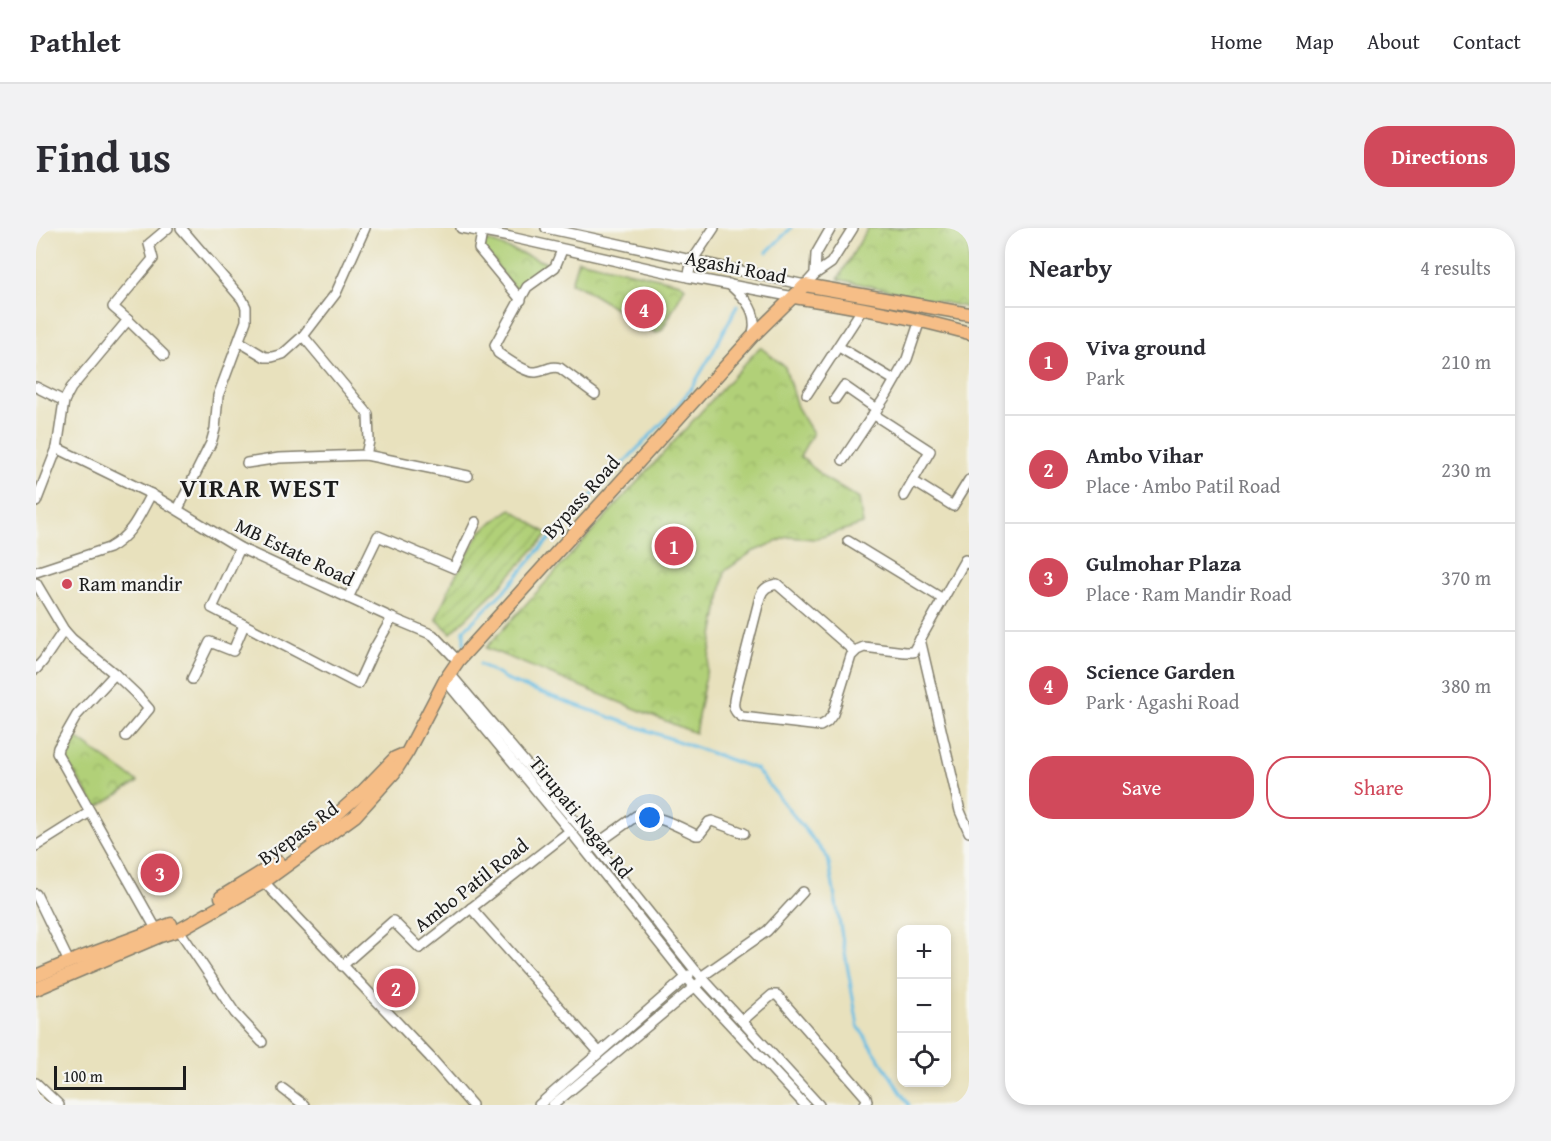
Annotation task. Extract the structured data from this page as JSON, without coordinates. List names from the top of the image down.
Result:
{
  "streets": {
    "main road": ["Bypass Road", "Byepass Rd"],
    "street": [
      "Agashi Road",
      "MB Estate Road",
      "Tirupati Nagar Rd",
      "Ambo Patil Road"
    ]
  },
  "crossings": [
    ["Agashi Road", "Bypass Road"],
    ["Bypass Road", "MB Estate Road"],
    ["Bypass Road", "Tirupati Nagar Rd"],
    ["Bypass Road", "Byepass Rd"],
    ["Tirupati Nagar Rd", "Ambo Patil Road"]
  ],
  "districts": ["VIRAR WEST"],
  "places": ["Ram mandir"],
  "scale_bar": "100 m",
  "page": {
    "header": "Pathlet",
    "nav": [
      "Home",
      "Map",
      "About",
      "Contact"
    ],
    "title": "Find us",
    "buttons": [
      "Directions",
      ["Save", "Share"]
    ],
    "heading": ["Nearby", "4 results"],
    "pins": [
      "4",
      "1",
      "3",
      "2"
    ],
    "list": [
      {
        "mark": "1",
        "name": "Viva ground",
        "note": "Park",
        "value": "210 m"
      },
      {
        "mark": "2",
        "name": "Ambo Vihar",
        "note": "Place · Ambo Patil Road",
        "value": "230 m"
      },
      {
        "mark": "3",
        "name": "Gulmohar Plaza",
        "note": "Place · Ram Mandir Road",
        "value": "370 m"
      },
      {
        "mark": "4",
        "name": "Science Garden",
        "note": "Park · Agashi Road",
        "value": "380 m"
      }
    ],
    "map_buttons": ["+", "−"],
    "scale": "100 m"
  }
}
